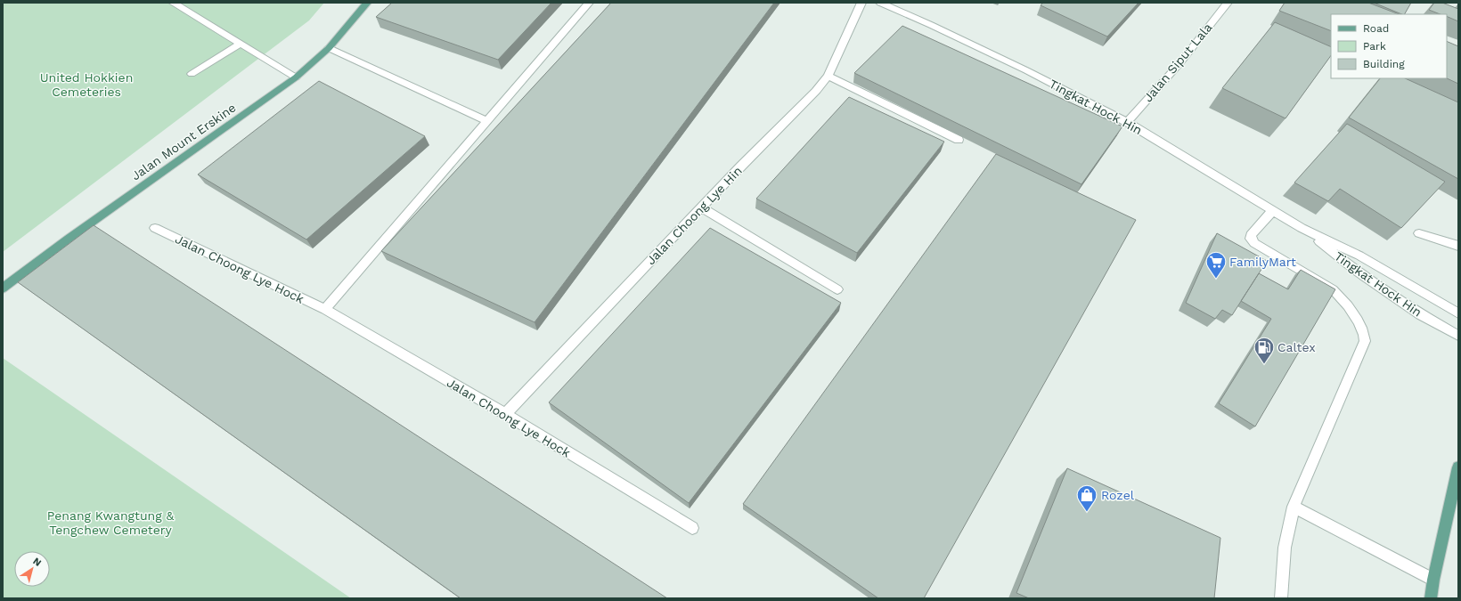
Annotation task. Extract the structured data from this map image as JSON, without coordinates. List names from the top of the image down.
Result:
{
  "streets": {
    "main road": ["Jalan Mount Erskine"],
    "street": [
      "Jalan Siput Lala",
      "Tingkat Hock Hin",
      "Jalan Choong Lye Hin",
      "Jalan Choong Lye Hock"
    ]
  },
  "crossings": [
    ["Jalan Siput Lala", "Tingkat Hock Hin"],
    ["Jalan Choong Lye Hin", "Jalan Choong Lye Hock"]
  ],
  "parks": ["United Hokkien Cemeteries", "Penang Kwangtung & Tengchew Cemetery"],
  "places": {
    "supermarket": ["FamilyMart"],
    "fuel station": ["Caltex"],
    "shop": ["Rozel"]
  },
  "legend": ["Road", "Park", "Building"],
  "north": "top right"
}
